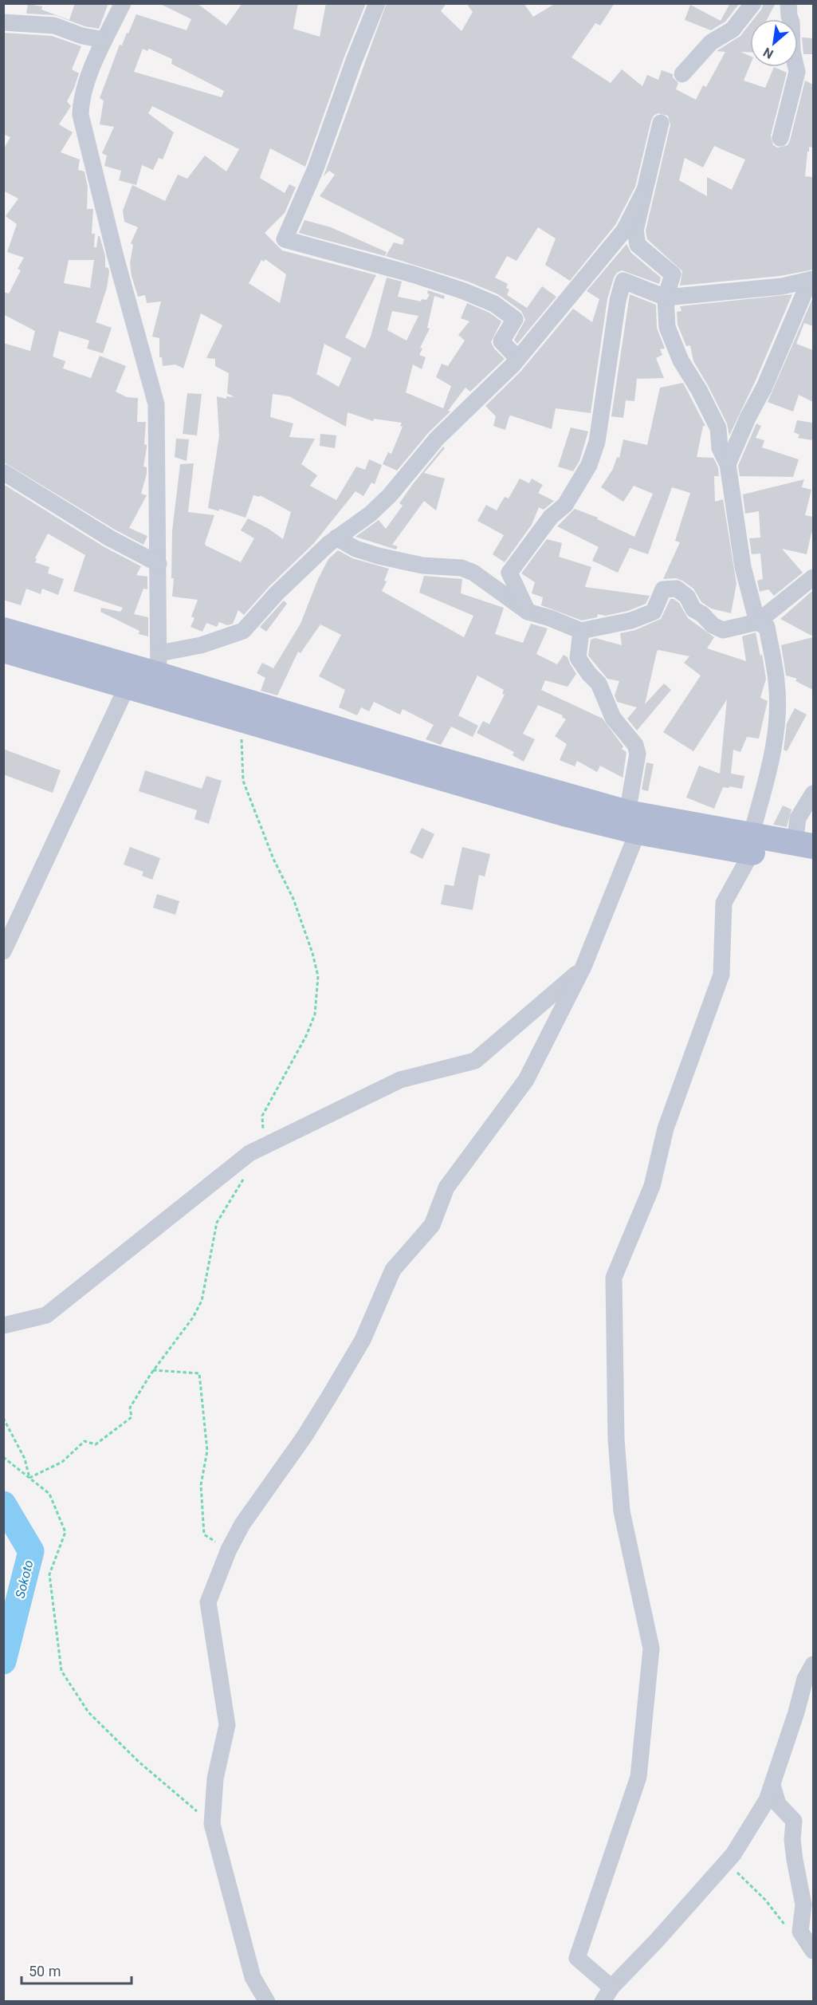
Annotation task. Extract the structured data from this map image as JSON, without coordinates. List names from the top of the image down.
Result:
{
  "water": ["Sokoto"],
  "scale_bar": "50 m",
  "north": "bottom left"
}
